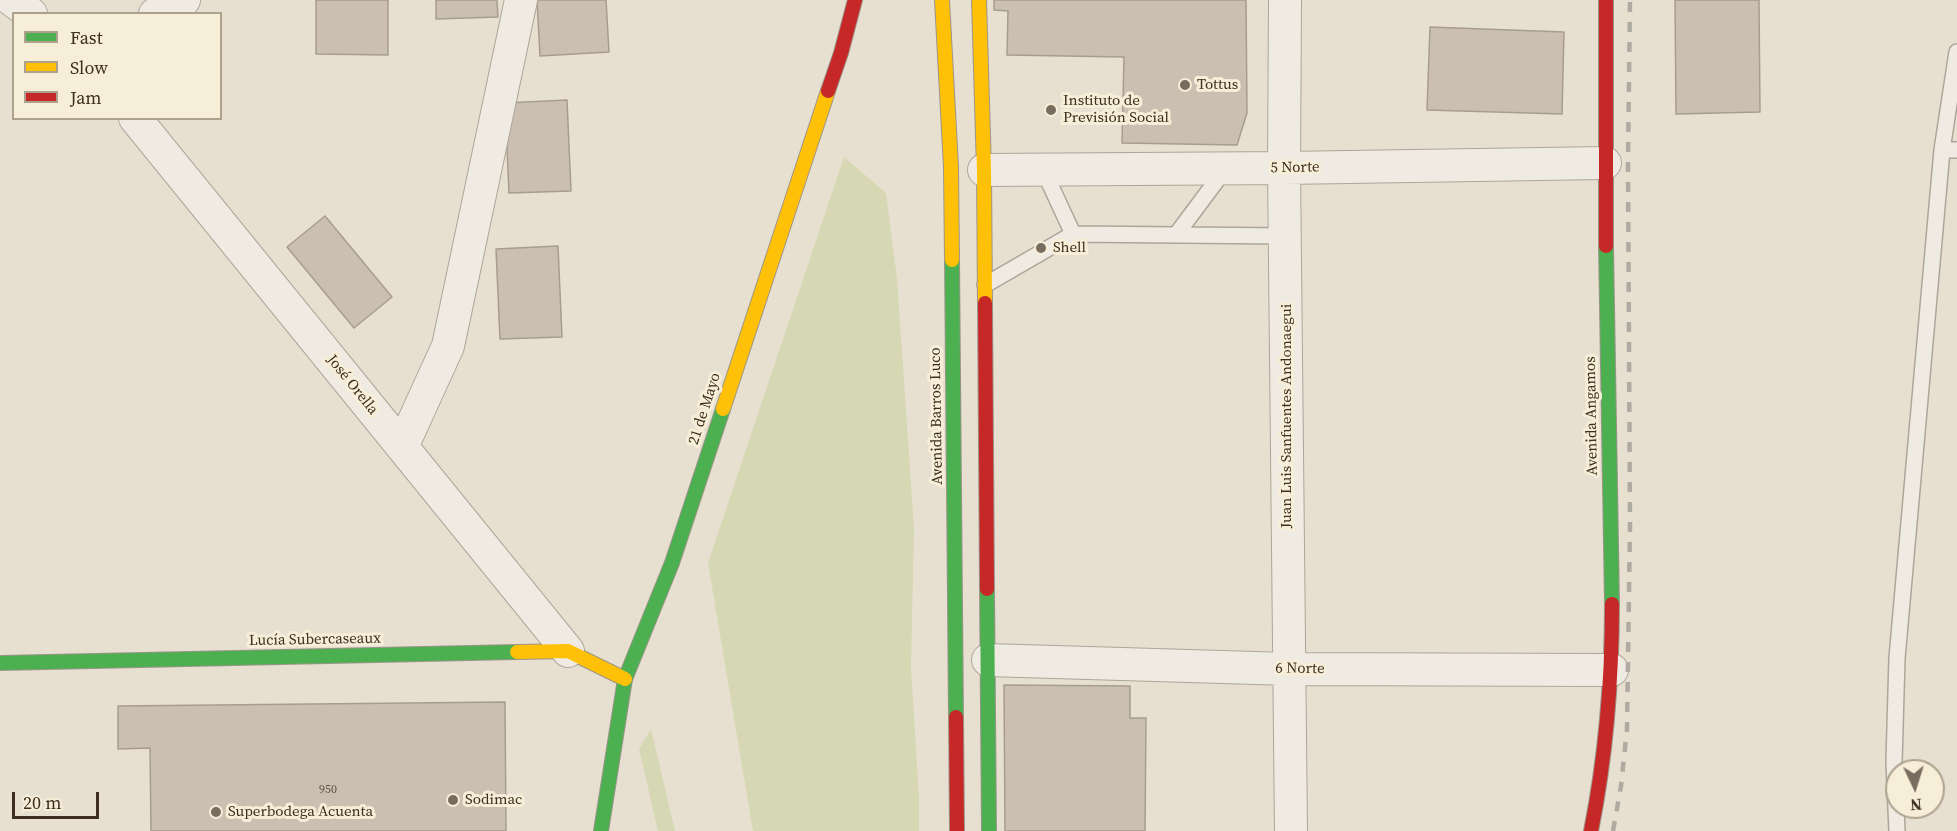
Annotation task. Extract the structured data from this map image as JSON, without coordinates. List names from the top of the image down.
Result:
{
  "streets": {
    "street": [
      "5 Norte",
      "José Orella",
      "21 de Mayo",
      "Avenida Barros Luco",
      "Juan Luis Sanfuentes Andonaegui",
      "Avenida Angamos",
      "Lucía Subercaseaux",
      "6 Norte"
    ]
  },
  "crossings": [
    ["5 Norte", "Juan Luis Sanfuentes Andonaegui"],
    ["5 Norte", "Avenida Angamos"],
    ["José Orella", "Lucía Subercaseaux"],
    ["21 de Mayo", "Lucía Subercaseaux"],
    ["Juan Luis Sanfuentes Andonaegui", "6 Norte"],
    ["Avenida Angamos", "6 Norte"]
  ],
  "places": [
    "Tottus",
    "Instituto de Previsión Social",
    "Shell",
    "Sodimac",
    "Superbodega Acuenta"
  ],
  "house_numbers": ["950"],
  "legend": ["Fast", "Slow", "Jam"],
  "scale_bar": "20 m",
  "north": "bottom"
}
